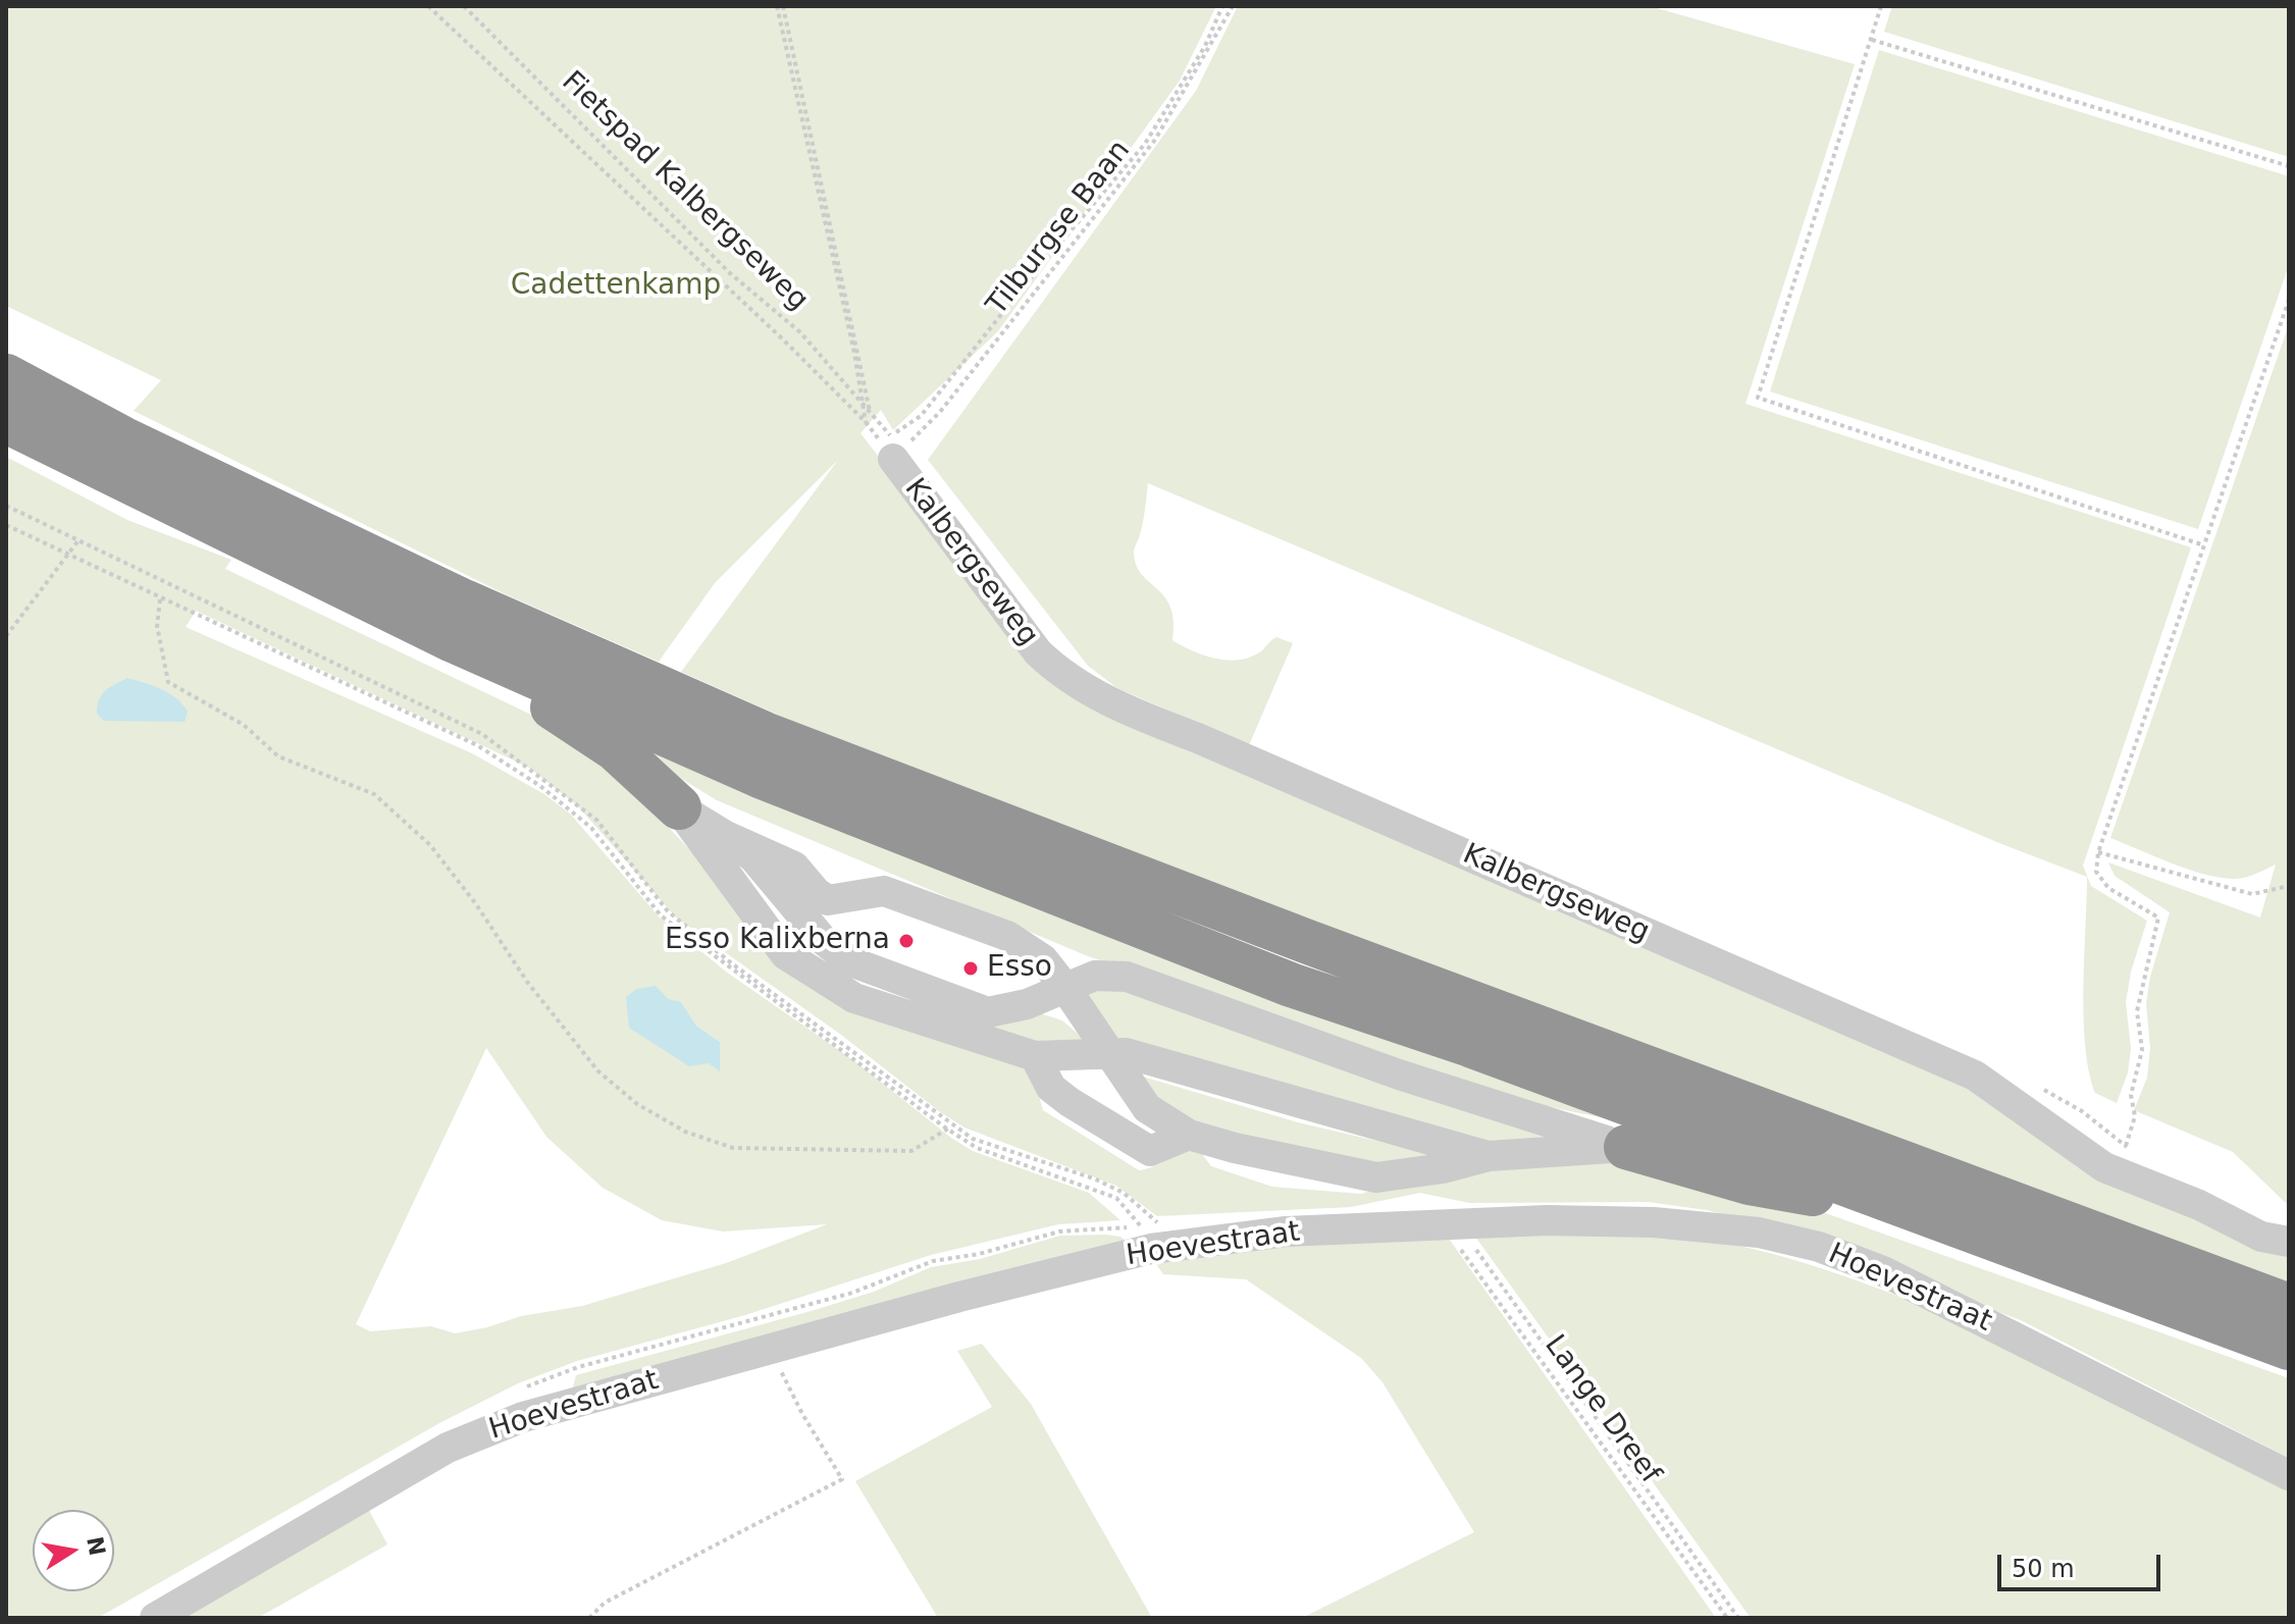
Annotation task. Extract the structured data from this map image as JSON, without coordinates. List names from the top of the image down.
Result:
{
  "streets": {
    "street": ["Kalbergseweg", "Hoevestraat"],
    "path": ["Fietspad Kalbergseweg", "Tilburgse Baan", "Lange Dreef"]
  },
  "crossings": [
    ["Tilburgse Baan", "Kalbergseweg"],
    ["Hoevestraat", "Lange Dreef"]
  ],
  "parks": ["Cadettenkamp"],
  "places": ["Esso Kalixberna", "Esso"],
  "scale_bar": "50 m",
  "north": "right"
}
